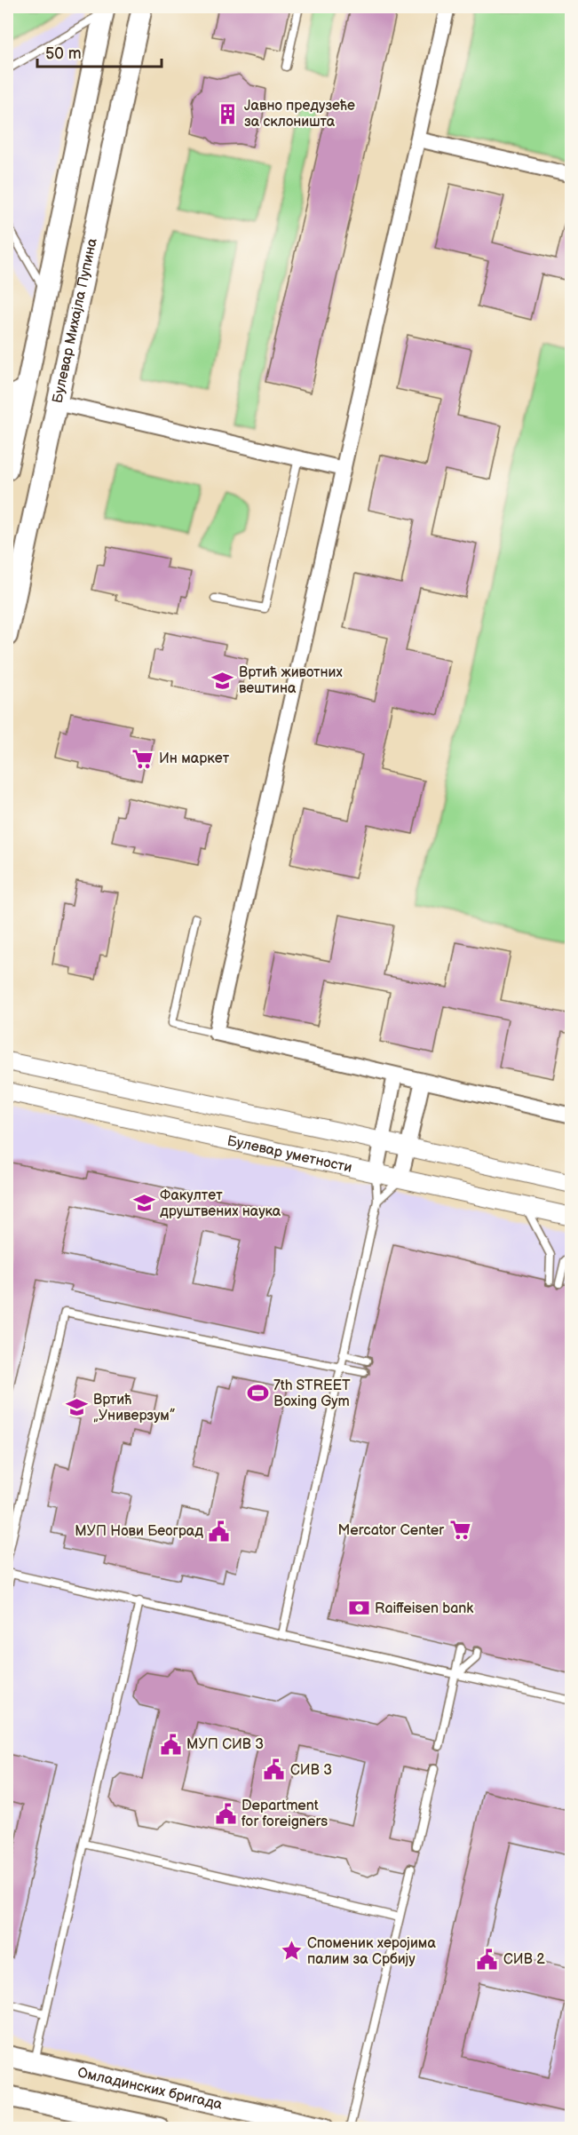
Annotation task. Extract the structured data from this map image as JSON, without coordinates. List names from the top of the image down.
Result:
{
  "streets": {
    "main road": ["Булевар Михајла Пупина", "Омладинских бригада"],
    "street": ["Булевар уметности"]
  },
  "places": {
    "building": ["Јавно предузеће за склоништа"],
    "school or university": ["Вртић животних вештина", "Факултет друштвених наука", "Вртић „Универзум”"],
    "supermarket": ["Ин маркет", "Mercator Center"],
    "sports": ["7th STREET Boxing Gym"],
    "public building": [
      "МУП Нови Београд",
      "МУП СИВ 3",
      "СИВ 3",
      "Department for foreigners",
      "СИВ 2"
    ],
    "bank": ["Raiffeisen bank"],
    "place": ["Споменик херојима палим за Србију"]
  },
  "scale_bar": "50 m"
}
